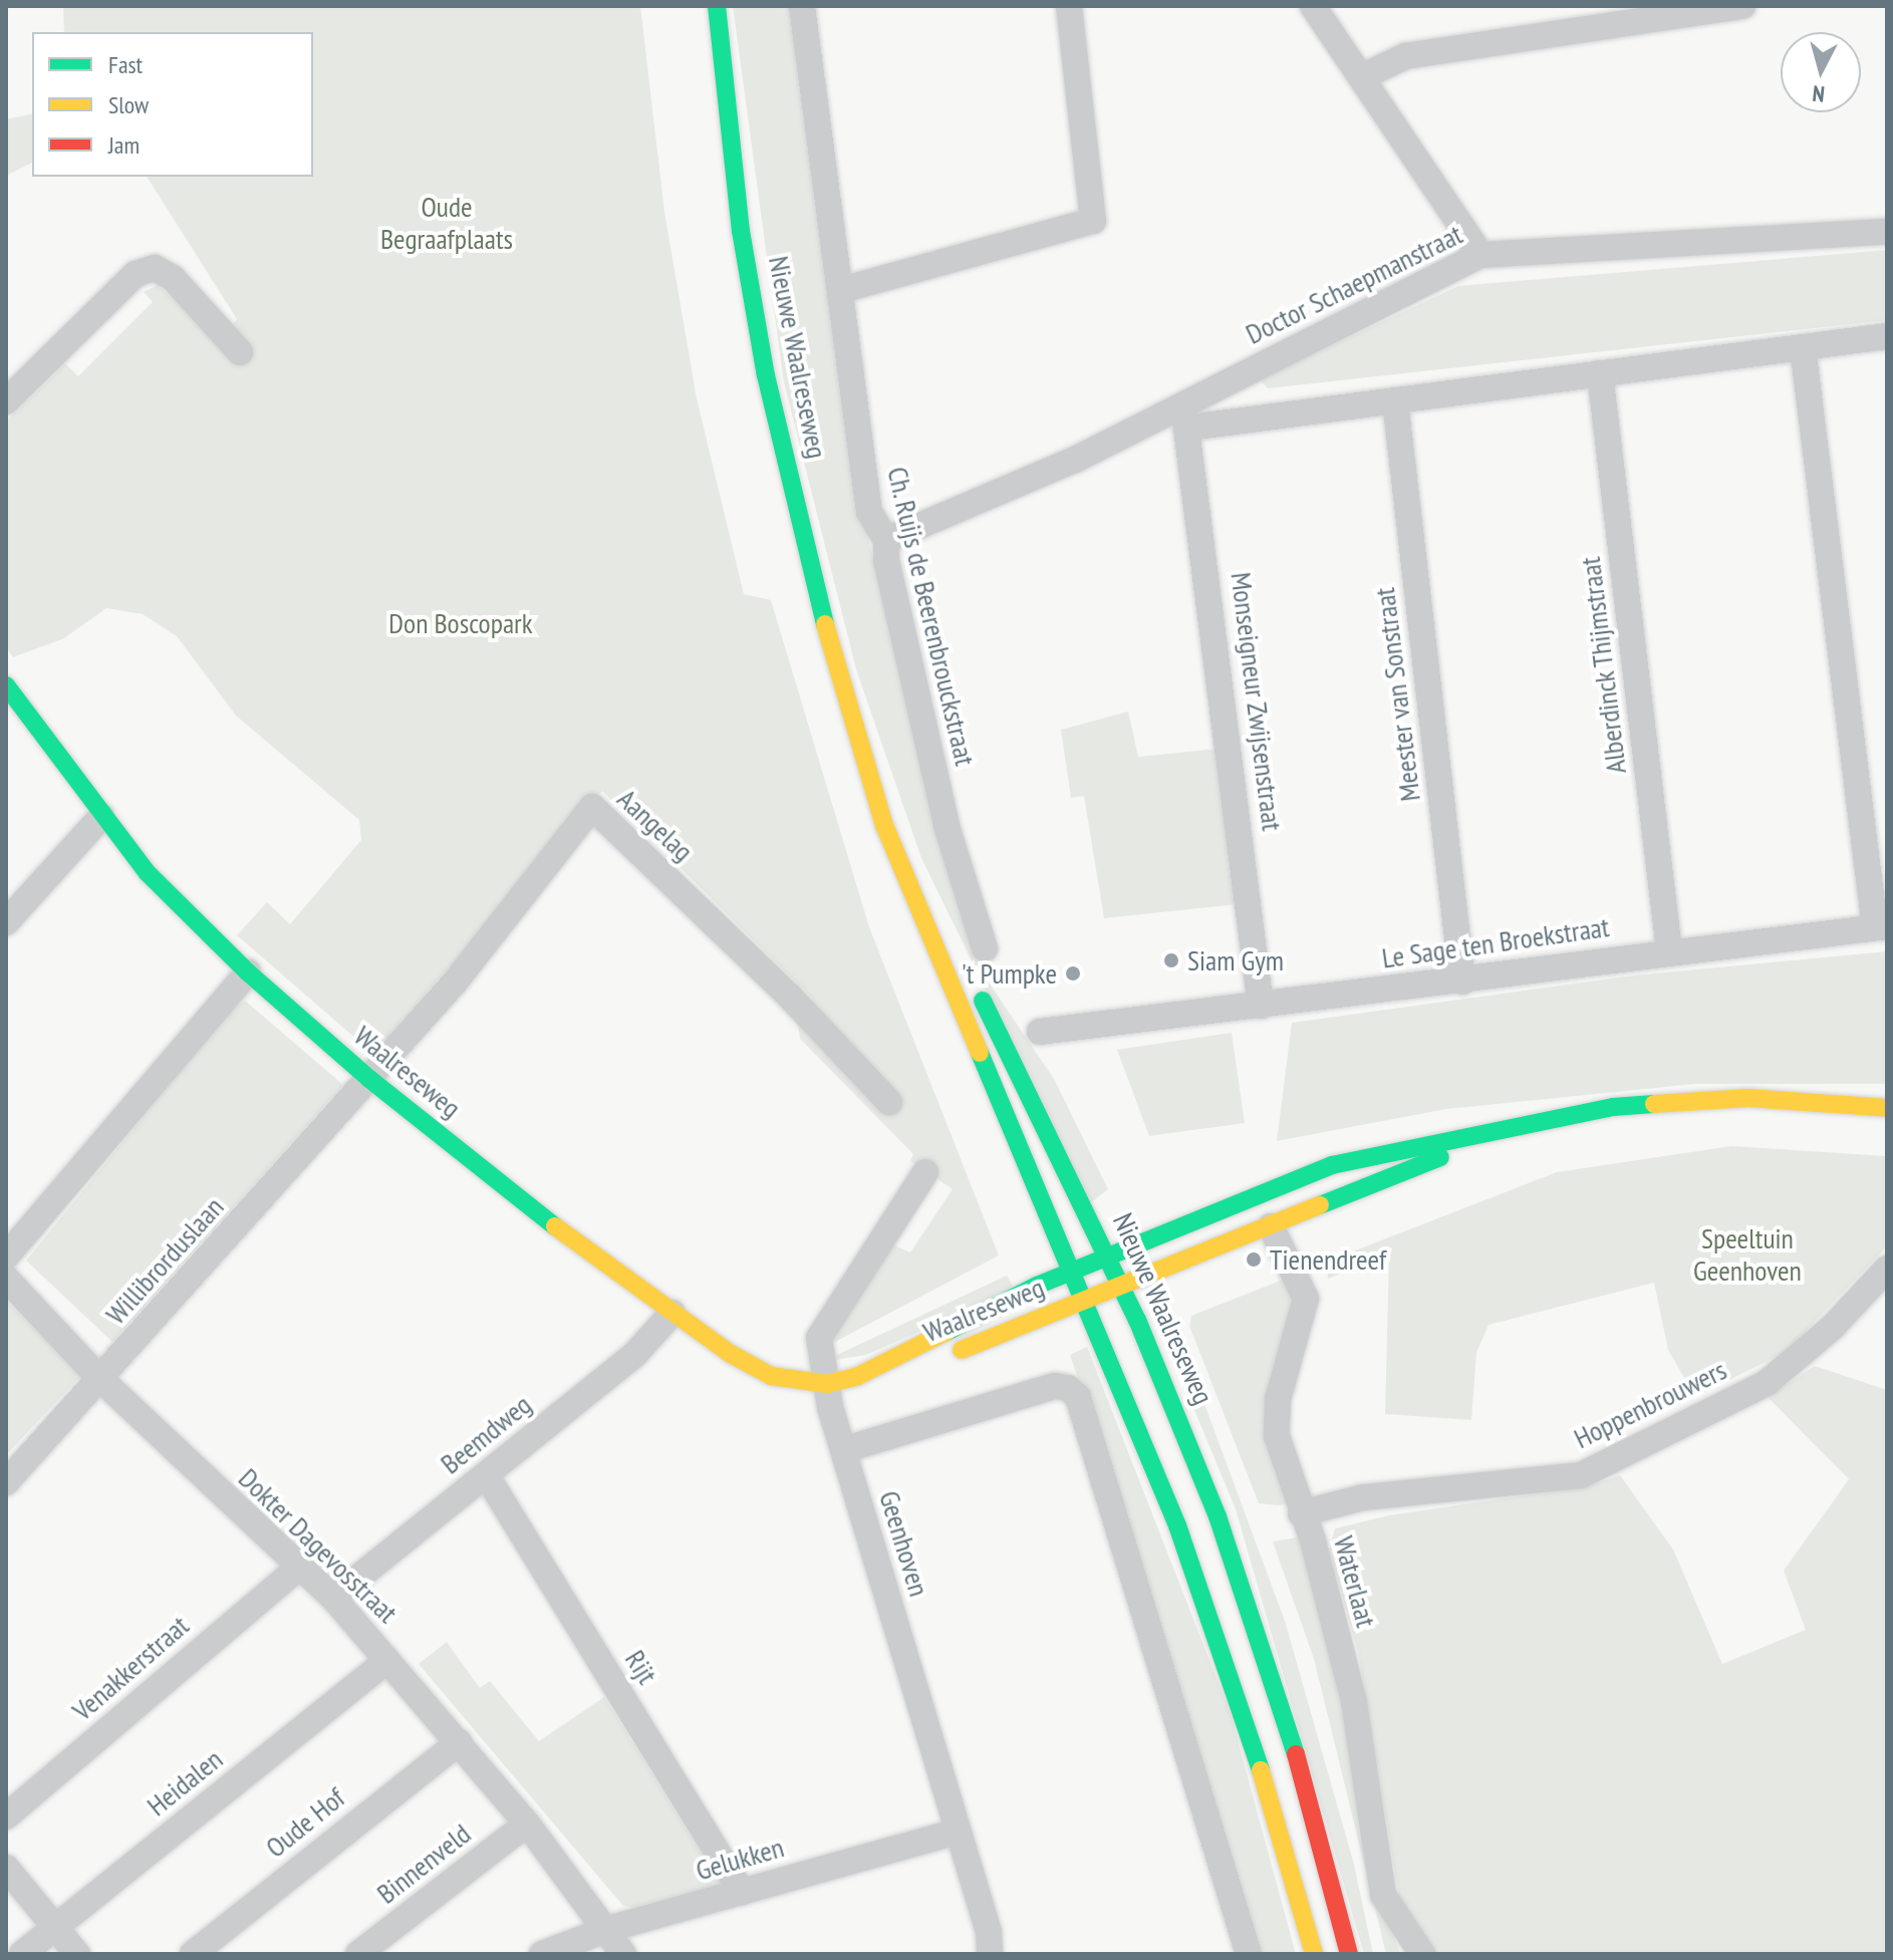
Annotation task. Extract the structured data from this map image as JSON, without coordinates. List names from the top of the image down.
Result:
{
  "streets": {
    "street": [
      "Doctor Schaepmanstraat",
      "Nieuwe Waalreseweg",
      "Ch. Ruijs de Beerenbrouckstraat",
      "Alberdinck Thijmstraat",
      "Meester van Sonstraat",
      "Monseigneur Zwijsenstraat",
      "Aangelag",
      "Le Sage ten Broekstraat",
      "Waalreseweg",
      "Willibrorduslaan",
      "Hoppenbrouwers",
      "Beemdweg",
      "Geenhoven",
      "Dokter Dagevosstraat",
      "Waterlaat",
      "Rijt",
      "Venakkerstraat",
      "Heidalen",
      "Oude Hof",
      "Gelukken",
      "Binnenveld"
    ]
  },
  "crossings": [
    ["Doctor Schaepmanstraat", "Ch. Ruijs de Beerenbrouckstraat"],
    ["Doctor Schaepmanstraat", "Alberdinck Thijmstraat"],
    ["Doctor Schaepmanstraat", "Meester van Sonstraat"],
    ["Doctor Schaepmanstraat", "Monseigneur Zwijsenstraat"],
    ["Nieuwe Waalreseweg", "Waalreseweg"],
    ["Alberdinck Thijmstraat", "Le Sage ten Broekstraat"],
    ["Meester van Sonstraat", "Le Sage ten Broekstraat"],
    ["Monseigneur Zwijsenstraat", "Le Sage ten Broekstraat"],
    ["Aangelag", "Waalreseweg"],
    ["Aangelag", "Willibrorduslaan"],
    ["Waalreseweg", "Willibrorduslaan"],
    ["Waalreseweg", "Beemdweg"],
    ["Waalreseweg", "Geenhoven"],
    ["Willibrorduslaan", "Dokter Dagevosstraat"],
    ["Hoppenbrouwers", "Waterlaat"],
    ["Beemdweg", "Dokter Dagevosstraat"],
    ["Beemdweg", "Rijt"],
    ["Geenhoven", "Gelukken"],
    ["Dokter Dagevosstraat", "Venakkerstraat"],
    ["Dokter Dagevosstraat", "Heidalen"],
    ["Dokter Dagevosstraat", "Oude Hof"],
    ["Dokter Dagevosstraat", "Gelukken"],
    ["Dokter Dagevosstraat", "Binnenveld"],
    ["Rijt", "Gelukken"]
  ],
  "parks": ["Oude Begraafplaats", "Don Boscopark", "Speeltuin Geenhoven"],
  "places": ["Siam Gym", "'t Pumpke", "Tienendreef"],
  "legend": ["Fast", "Slow", "Jam"],
  "north": "bottom"
}
